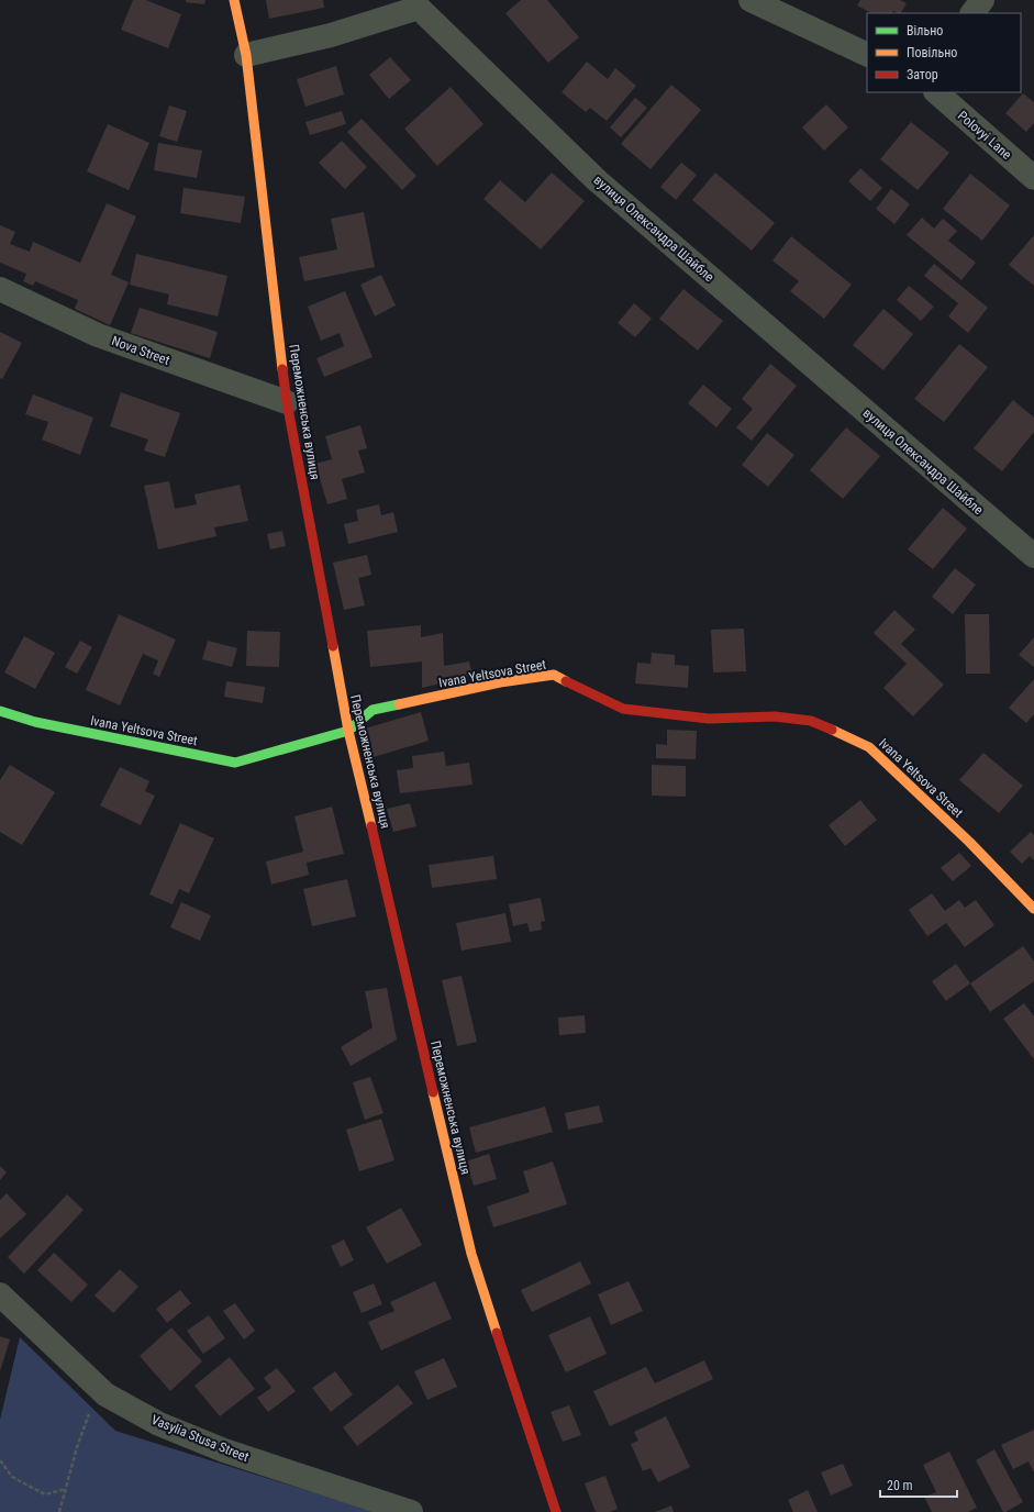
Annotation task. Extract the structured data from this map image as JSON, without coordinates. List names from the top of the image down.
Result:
{
  "streets": {
    "main road": ["Переможненська вулиця", "Ivana Yeltsova Street"],
    "street": [
      "Polovyi Lane",
      "вулиця Олександра Шайбле",
      "Nova Street",
      "Vasylia Stusa Street"
    ]
  },
  "crossings": [
    ["вулиця Олександра Шайбле", "Переможненська вулиця"],
    ["Nova Street", "Переможненська вулиця"],
    ["Переможненська вулиця", "Ivana Yeltsova Street"]
  ],
  "legend": ["Вільно", "Повільно", "Затор"],
  "scale_bar": "20 m"
}
